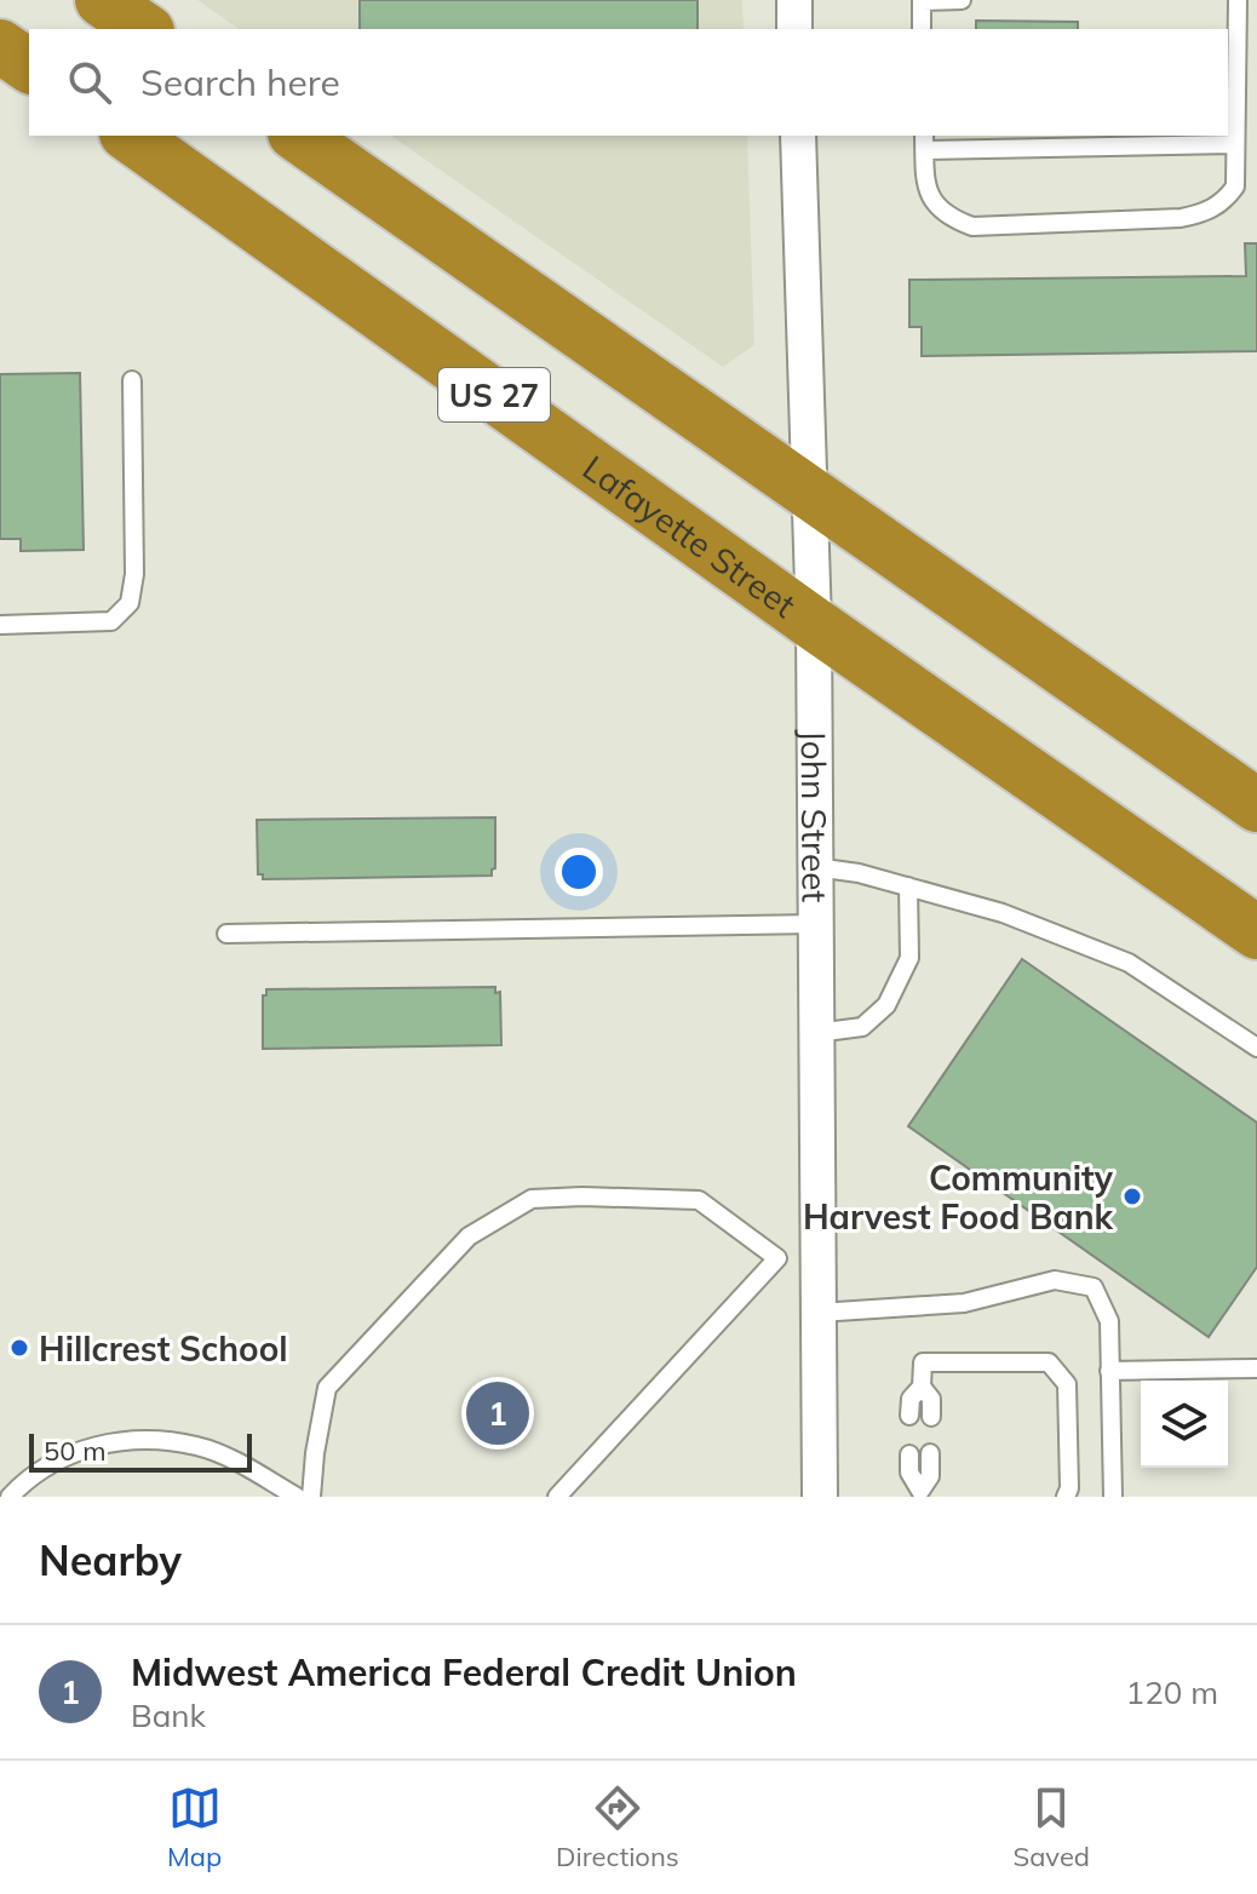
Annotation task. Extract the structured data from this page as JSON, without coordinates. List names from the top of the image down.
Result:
{
  "streets": {
    "highway": ["US 27", "Lafayette Street"],
    "street": ["John Street"]
  },
  "crossings": [
    ["US 27", "John Street"],
    ["Lafayette Street", "John Street"]
  ],
  "places": ["Community Harvest Food Bank", "Hillcrest School"],
  "scale_bar": "50 m",
  "page": {
    "search": "Search here",
    "pins": "1",
    "scale": "50 m",
    "heading": "Nearby",
    "list": [
      {
        "mark": "1",
        "name": "Midwest America Federal Credit Union",
        "note": "Bank",
        "value": "120 m"
      }
    ],
    "nav": ["Map", "Directions", "Saved"]
  }
}
